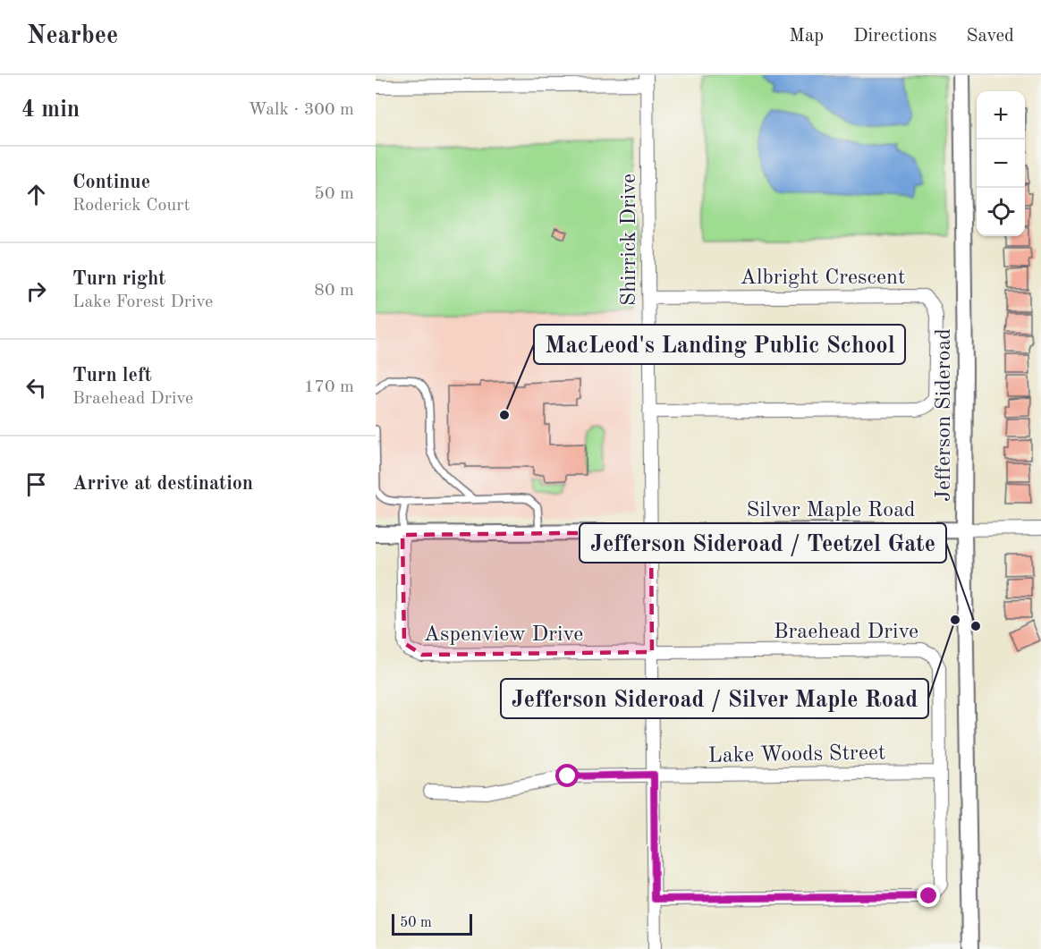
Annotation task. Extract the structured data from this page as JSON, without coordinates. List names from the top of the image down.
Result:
{
  "streets": {
    "street": [
      "Shirrick Drive",
      "Albright Crescent",
      "Jefferson Sideroad",
      "Silver Maple Road",
      "Braehead Drive",
      "Aspenview Drive",
      "Lake Woods Street"
    ]
  },
  "crossings": [
    ["Shirrick Drive", "Albright Crescent"],
    ["Shirrick Drive", "Silver Maple Road"],
    ["Shirrick Drive", "Braehead Drive"],
    ["Shirrick Drive", "Aspenview Drive"],
    ["Shirrick Drive", "Lake Woods Street"],
    ["Jefferson Sideroad", "Silver Maple Road"],
    ["Silver Maple Road", "Aspenview Drive"],
    ["Braehead Drive", "Aspenview Drive"],
    ["Braehead Drive", "Lake Woods Street"]
  ],
  "places": ["MacLeod's Landing Public School", "Jefferson Sideroad / Silver Maple Road", "Jefferson Sideroad / Teetzel Gate"],
  "scale_bar": "50 m",
  "page": {
    "header": "Nearbee",
    "nav": ["Map", "Directions", "Saved"],
    "heading": ["4 min", "Walk · 300 m"],
    "map_buttons": ["+", "−"],
    "list": [
      ["Continue", "Roderick Court", "50 m"],
      ["Turn right", "Lake Forest Drive", "80 m"],
      ["Turn left", "Braehead Drive", "170 m"],
      "Arrive at destination"
    ],
    "scale": "50 m"
  }
}
